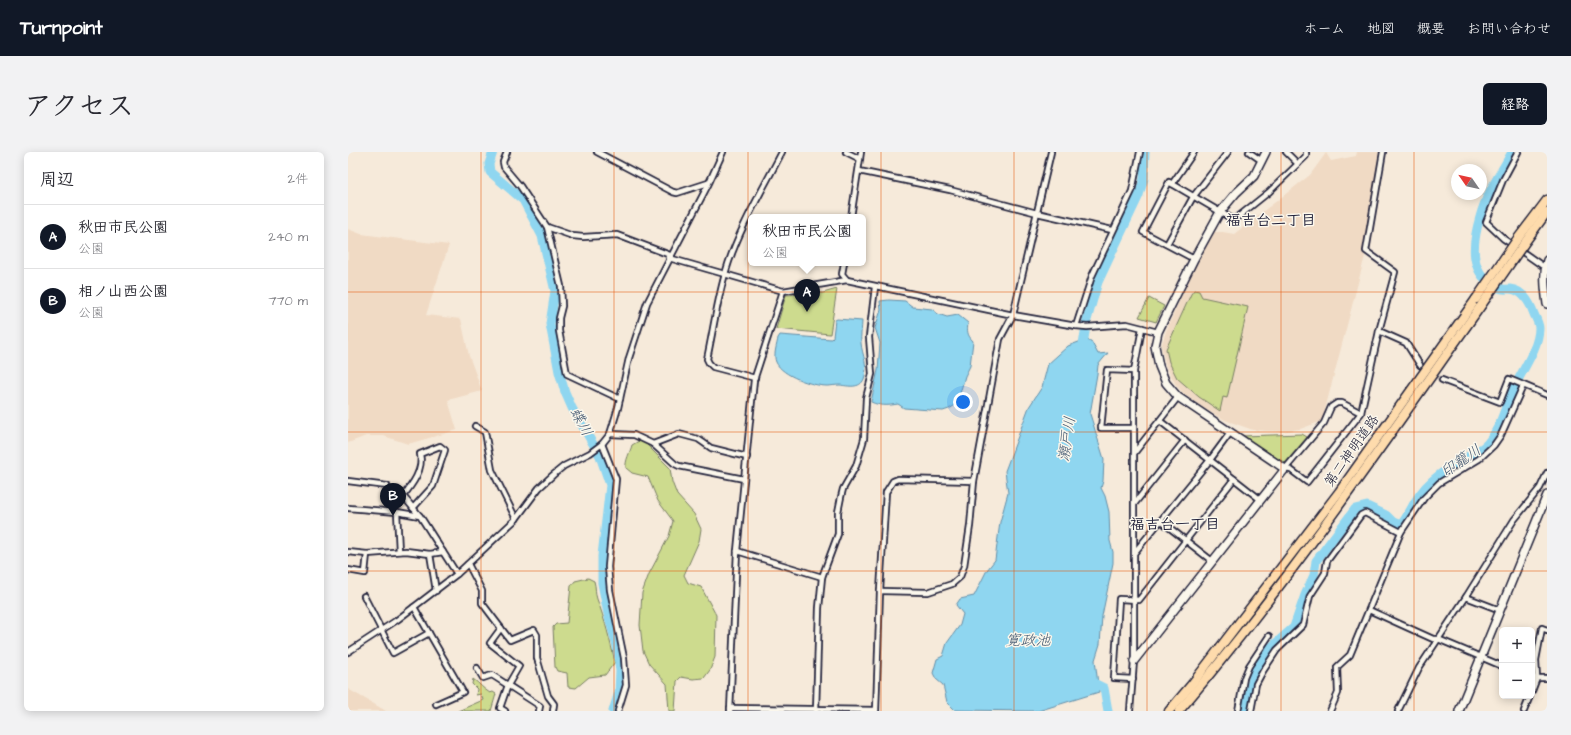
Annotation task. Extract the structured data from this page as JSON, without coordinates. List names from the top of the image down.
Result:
{
  "streets": {
    "highway": ["第二神明道路"]
  },
  "districts": ["福吉台二丁目", "福吉台一丁目"],
  "water": [
    "蝶川",
    "瀬戸川",
    "印籠川",
    "寛政池"
  ],
  "north": "top left",
  "page": {
    "header": "Turnpoint",
    "nav": [
      "ホーム",
      "地図",
      "概要",
      "お問い合わせ"
    ],
    "title": "アクセス",
    "buttons": "経路",
    "heading": ["周辺", "2件"],
    "list": [
      {
        "mark": "A",
        "name": "秋田市民公園",
        "note": "公園",
        "value": "240 m"
      },
      {
        "mark": "B",
        "name": "相ノ山西公園",
        "note": "公園",
        "value": "770 m"
      }
    ],
    "popup": ["秋田市民公園", "公園"],
    "pins": ["A", "B"],
    "map_buttons": ["+", "−"]
  }
}
